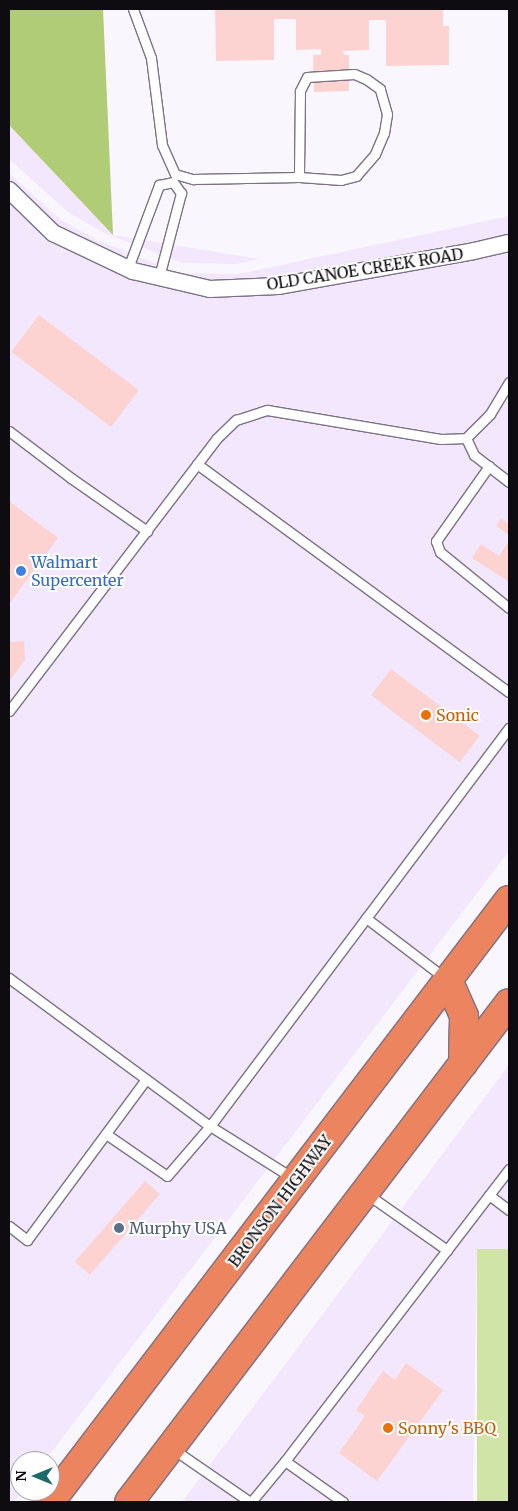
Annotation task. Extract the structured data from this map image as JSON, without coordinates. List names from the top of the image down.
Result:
{
  "streets": {
    "highway": ["BRONSON HIGHWAY"],
    "street": ["OLD CANOE CREEK ROAD"]
  },
  "places": [
    "Walmart Supercenter",
    "Sonic",
    "Murphy USA",
    "Sonny's BBQ"
  ],
  "north": "left"
}
